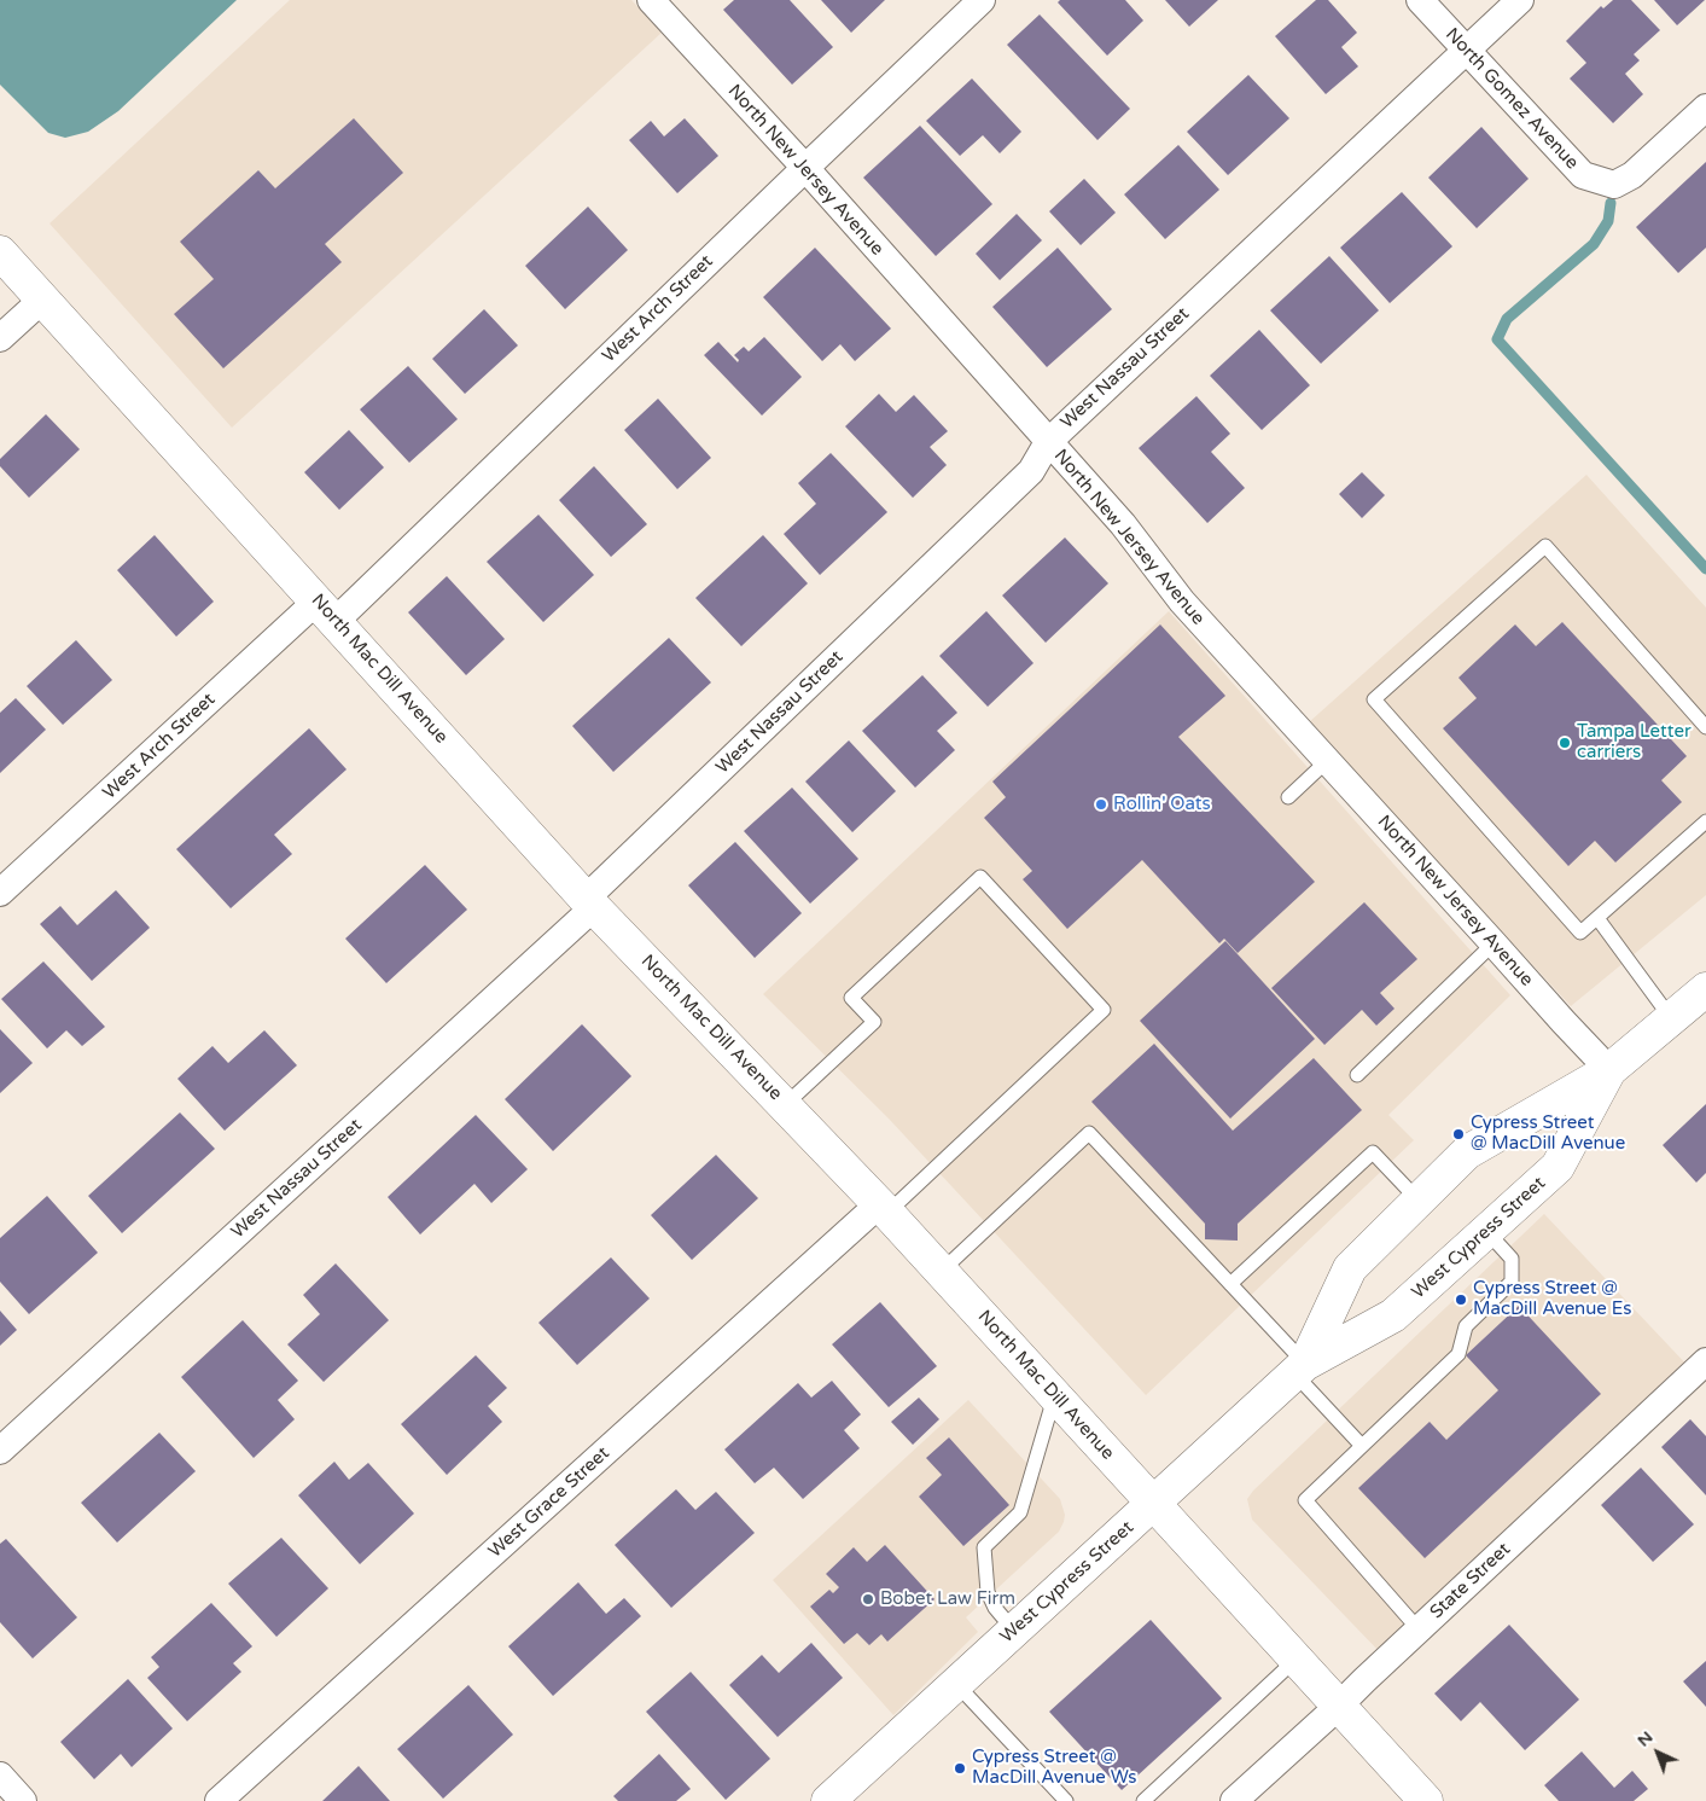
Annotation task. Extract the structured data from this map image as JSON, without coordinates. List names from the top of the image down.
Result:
{
  "streets": {
    "street": [
      "North Gomez Avenue",
      "North New Jersey Avenue",
      "West Arch Street",
      "West Nassau Street",
      "North Mac Dill Avenue",
      "West Cypress Street",
      "West Grace Street",
      "State Street"
    ]
  },
  "crossings": [
    ["North Gomez Avenue", "West Nassau Street"],
    ["North New Jersey Avenue", "West Arch Street"],
    ["North New Jersey Avenue", "West Nassau Street"],
    ["North New Jersey Avenue", "West Cypress Street"],
    ["West Arch Street", "North Mac Dill Avenue"],
    ["West Nassau Street", "North Mac Dill Avenue"],
    ["North Mac Dill Avenue", "West Cypress Street"],
    ["North Mac Dill Avenue", "West Grace Street"],
    ["North Mac Dill Avenue", "State Street"]
  ],
  "places": [
    "Tampa Letter carriers",
    "Rollin' Oats",
    "Cypress Street @ MacDill Avenue",
    "Cypress Street @ MacDill Avenue Es",
    "Bobet Law Firm",
    "Cypress Street @ MacDill Avenue Ws"
  ],
  "north": "top left"
}
